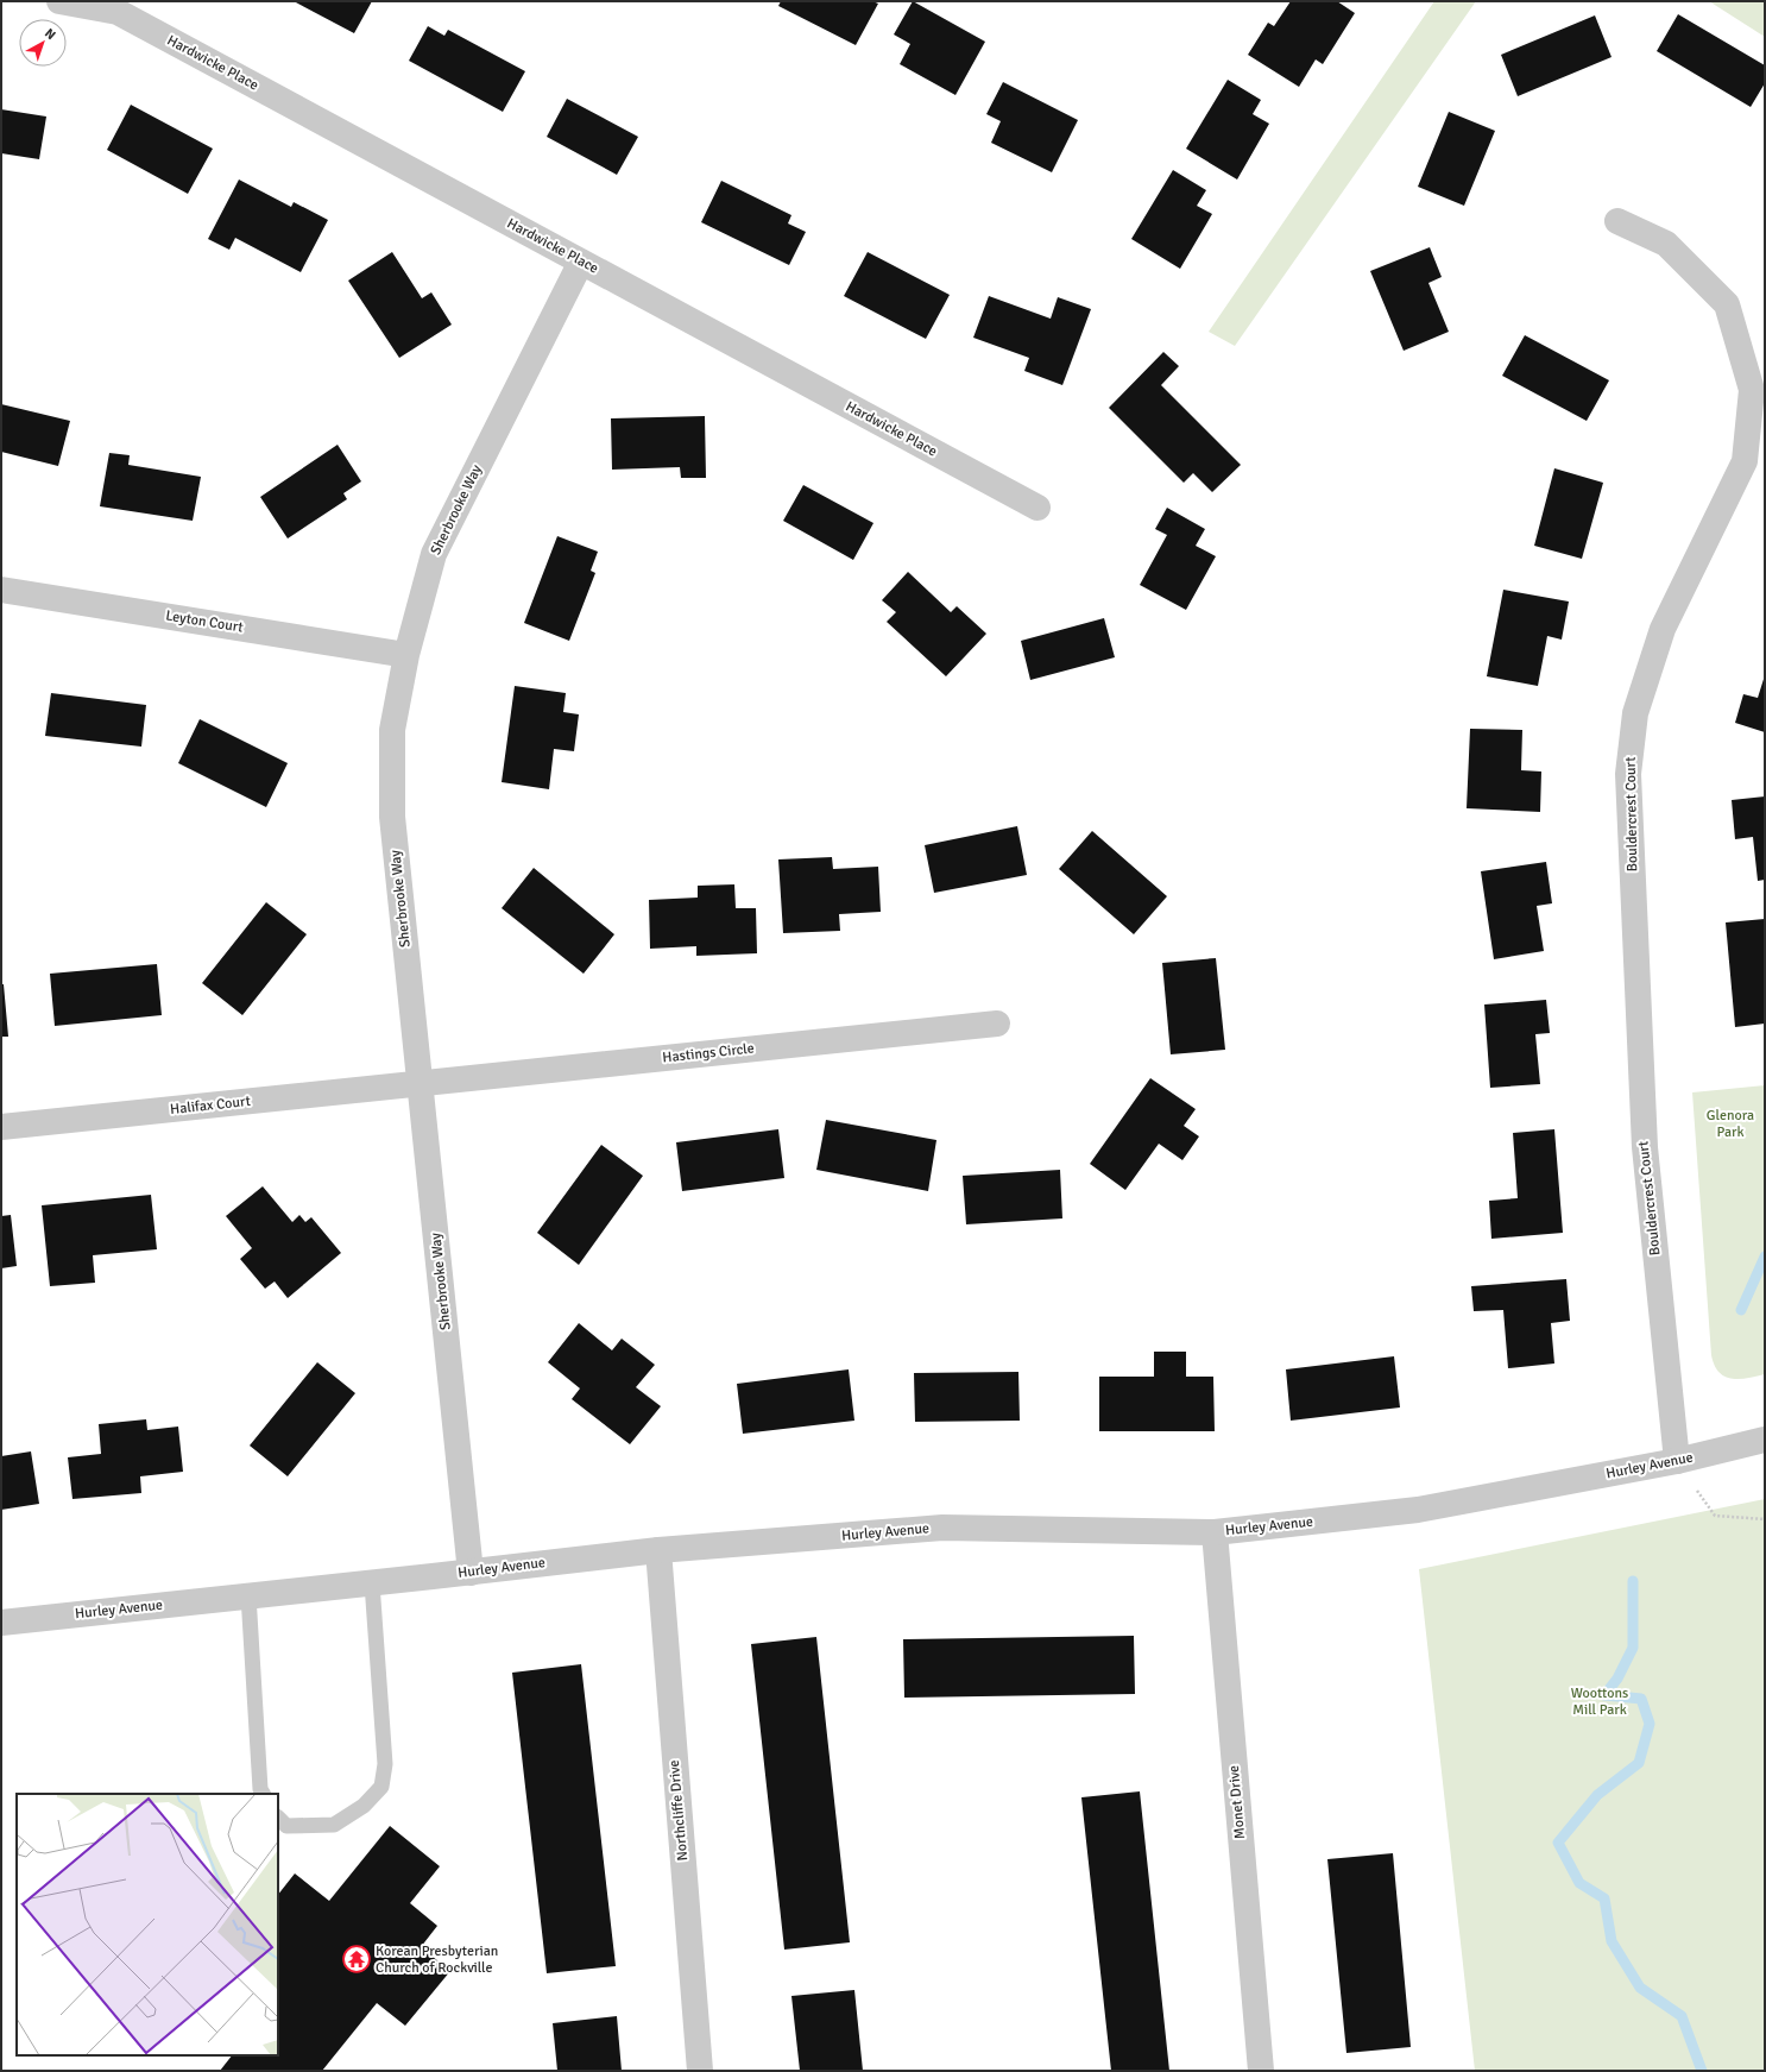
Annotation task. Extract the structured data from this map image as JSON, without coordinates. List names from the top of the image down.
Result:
{
  "streets": {
    "street": [
      "Hardwicke Place",
      "Sherbrooke Way",
      "Leyton Court",
      "Bouldercrest Court",
      "Hastings Circle",
      "Halifax Court",
      "Hurley Avenue",
      "Monet Drive",
      "Northcliffe Drive"
    ]
  },
  "crossings": [
    ["Hardwicke Place", "Sherbrooke Way"],
    ["Sherbrooke Way", "Leyton Court"],
    ["Sherbrooke Way", "Hastings Circle"],
    ["Sherbrooke Way", "Halifax Court"],
    ["Sherbrooke Way", "Hurley Avenue"],
    ["Bouldercrest Court", "Hurley Avenue"],
    ["Hastings Circle", "Halifax Court"],
    ["Hurley Avenue", "Monet Drive"],
    ["Hurley Avenue", "Northcliffe Drive"]
  ],
  "parks": ["Glenora Park", "Woottons Mill Park"],
  "places": {
    "temple": ["Korean Presbyterian Church of Rockville"]
  },
  "north": "top right"
}
